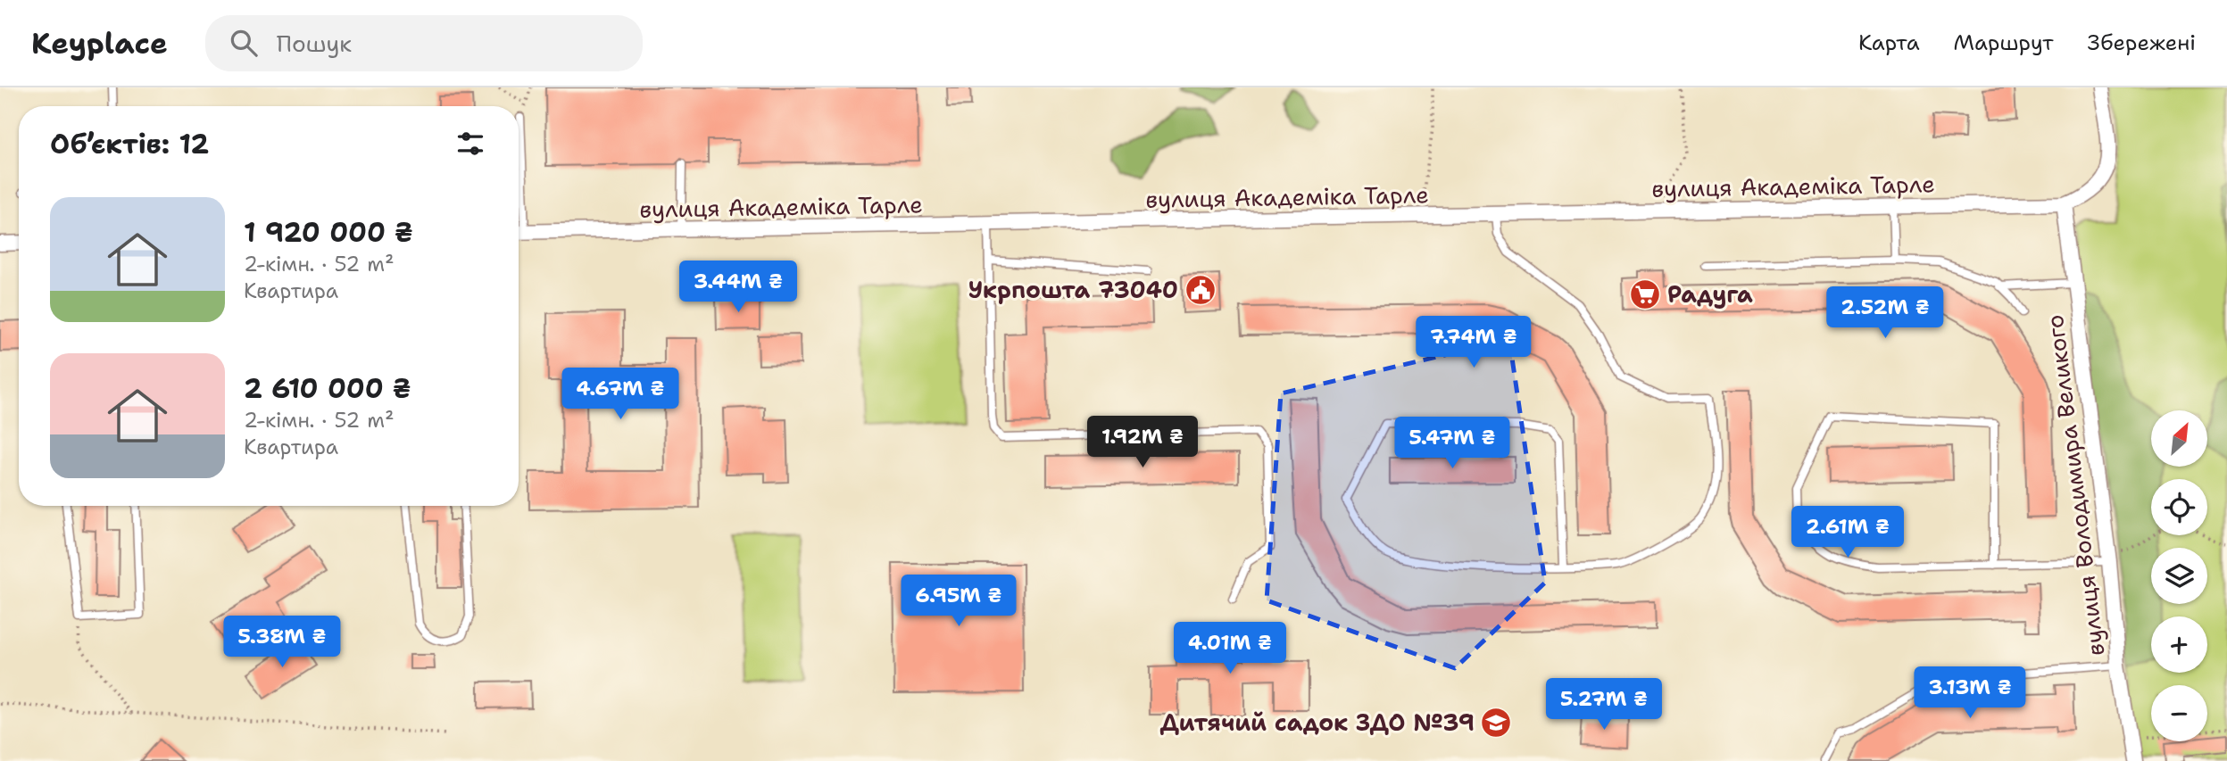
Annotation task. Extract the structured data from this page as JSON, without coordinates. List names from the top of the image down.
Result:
{
  "streets": {
    "street": ["вулиця Академіка Тарле", "вулиця Володимира Великого"]
  },
  "crossings": [
    ["вулиця Академіка Тарле", "вулиця Володимира Великого"]
  ],
  "places": {
    "public building": ["Укрпошта 73040"],
    "supermarket": ["Радуга"],
    "school or university": ["Дитячий садок ЗДО №39"]
  },
  "north": "top right",
  "page": {
    "header": "Keyplace",
    "search": "Пошук",
    "nav": ["Карта", "Маршрут", "Збережені"],
    "heading": "Об’єктів: 12",
    "list": [
      {
        "name": "1 920 000 ₴",
        "note": "2-кімн. · 52 m² · Квартира"
      },
      {
        "name": "2 610 000 ₴",
        "note": "2-кімн. · 52 m² · Квартира"
      }
    ],
    "price": [
      "3.44M ₴",
      "2.52M ₴",
      "7.74M ₴",
      "4.67M ₴",
      "1.92M ₴",
      "5.47M ₴",
      "2.61M ₴",
      "6.95M ₴",
      "5.38M ₴",
      "4.01M ₴",
      "3.13M ₴",
      "5.27M ₴"
    ],
    "map_buttons": ["+", "−"]
  }
}
